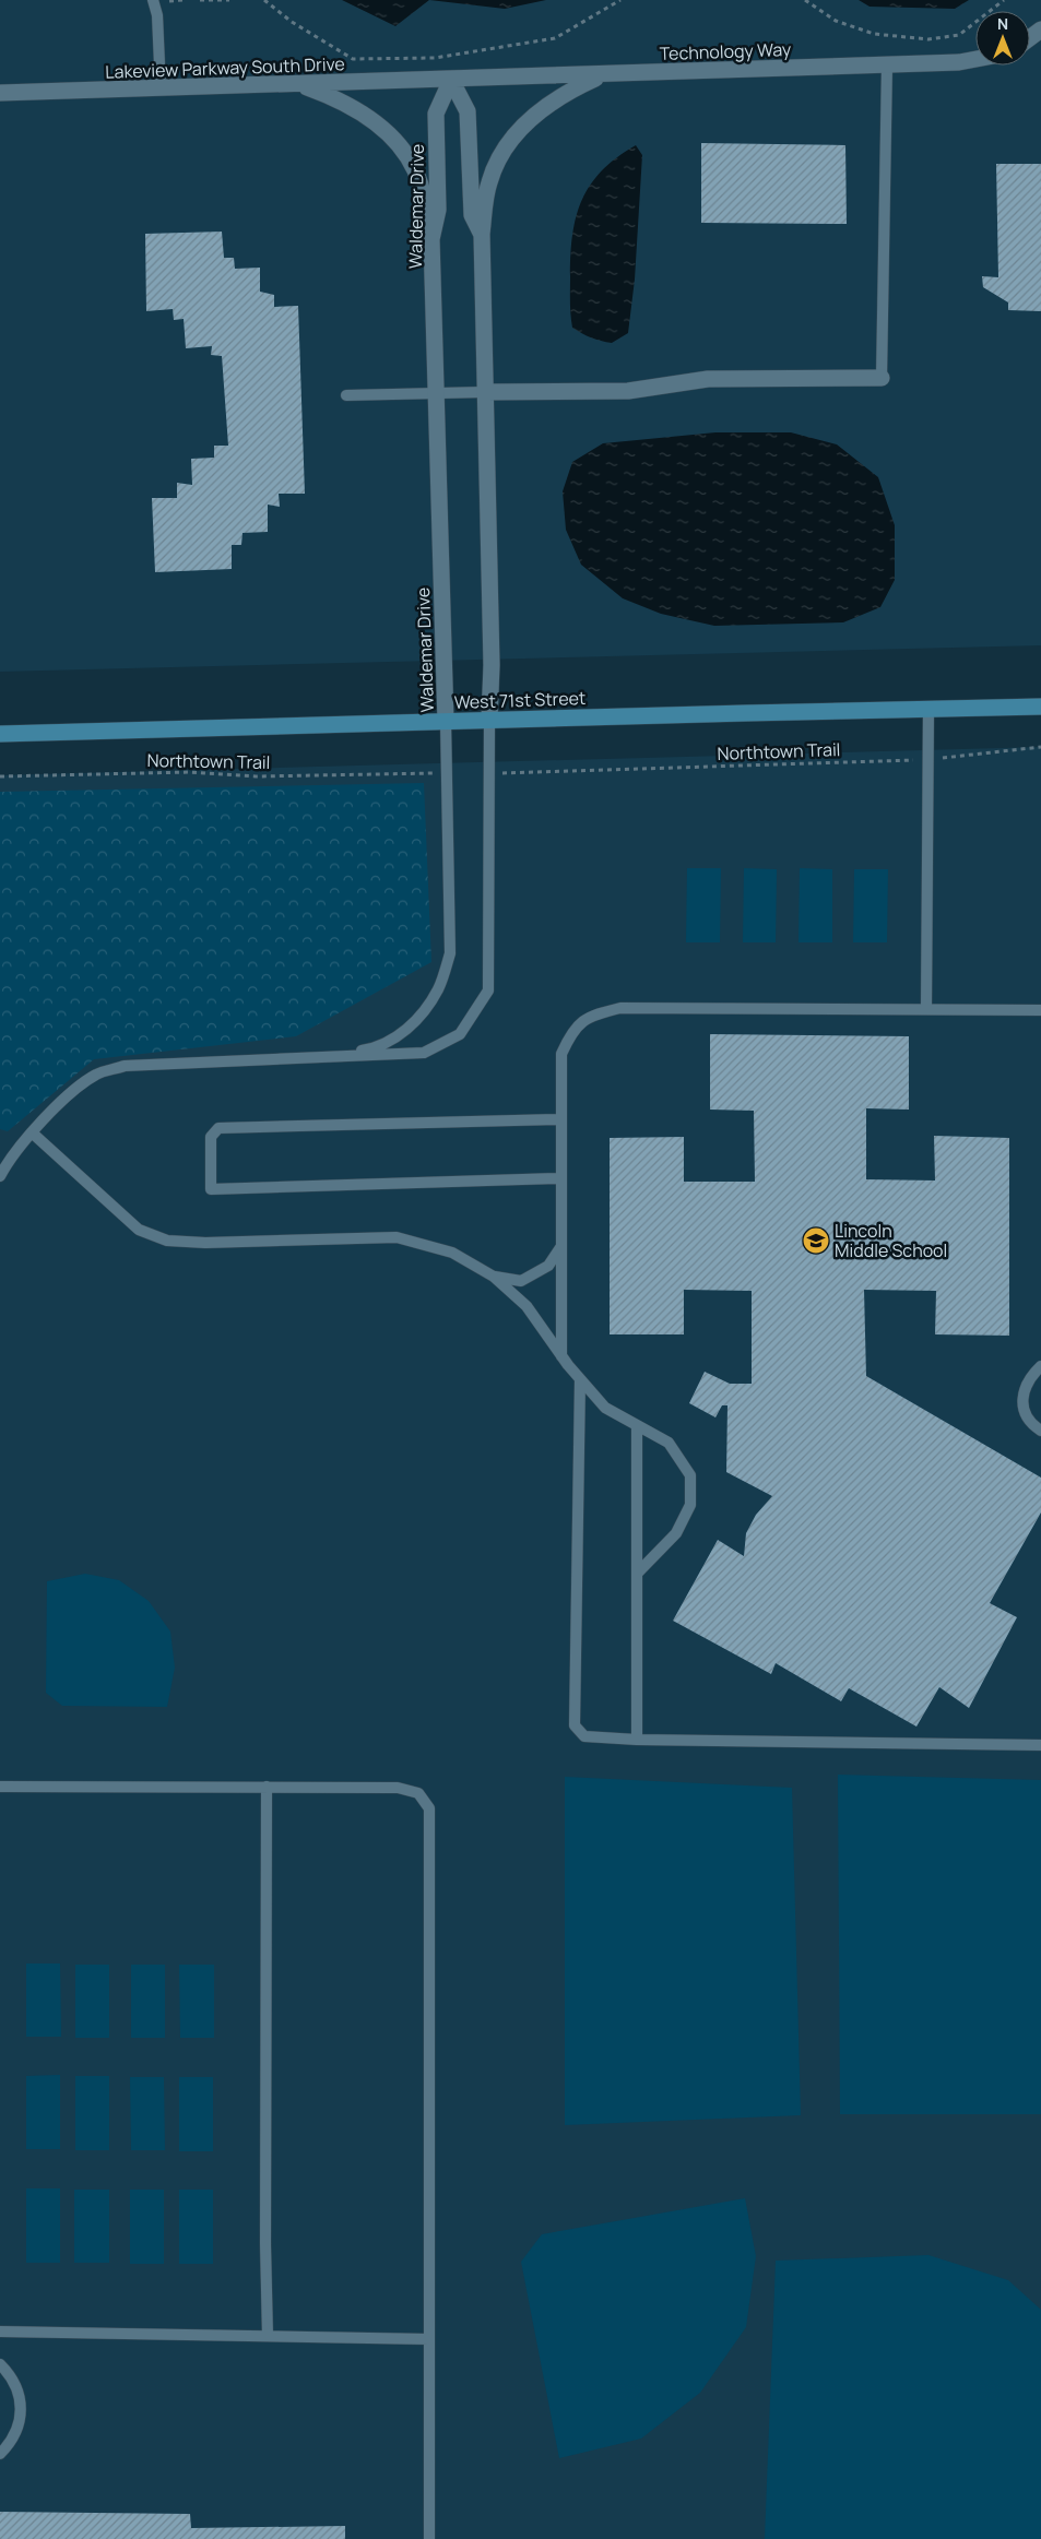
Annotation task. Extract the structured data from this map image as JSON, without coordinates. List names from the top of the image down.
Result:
{
  "streets": {
    "main road": ["West 71st Street"],
    "street": ["Technology Way", "Lakeview Parkway South Drive", "Waldemar Drive"],
    "path": ["Northtown Trail"]
  },
  "crossings": [
    ["Technology Way", "Lakeview Parkway South Drive"],
    ["Technology Way", "Waldemar Drive"],
    ["Lakeview Parkway South Drive", "Waldemar Drive"],
    ["Waldemar Drive", "West 71st Street"]
  ],
  "places": {
    "school or university": ["Lincoln Middle School"]
  },
  "north": "top"
}
